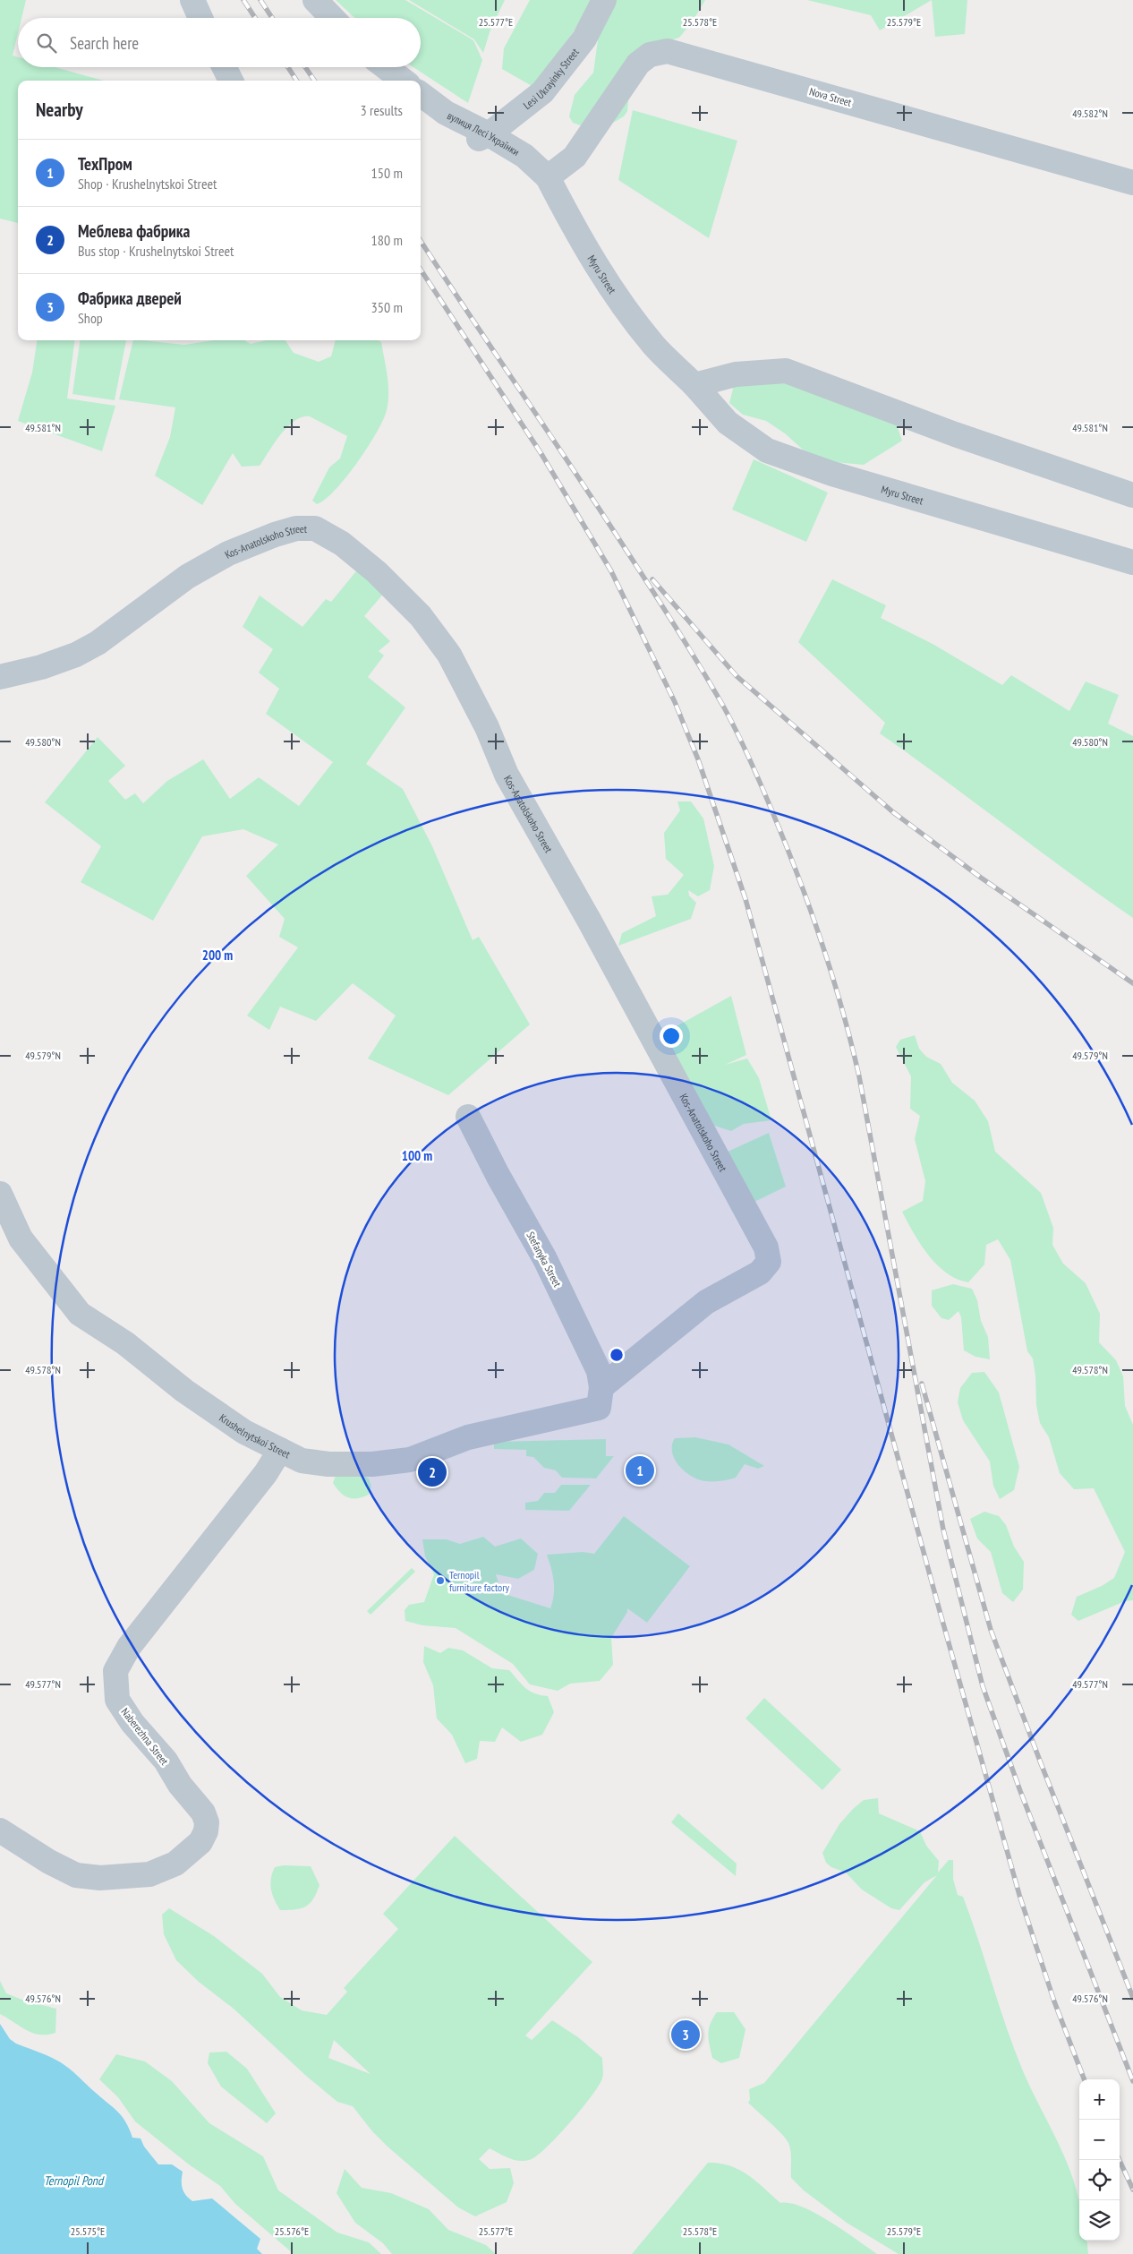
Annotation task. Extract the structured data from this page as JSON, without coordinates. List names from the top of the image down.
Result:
{
  "streets": {
    "street": [
      "Lesi Ukrayinky Street",
      "Nova Street",
      "вулиця Лесі Українки",
      "Myru Street",
      "Kos-Anatolskoho Street",
      "Stefanyka Street",
      "Krushelnytskoi Street",
      "Naberezhna Street"
    ]
  },
  "crossings": [
    ["Lesi Ukrayinky Street", "вулиця Лесі Українки"],
    ["Nova Street", "вулиця Лесі Українки"],
    ["Nova Street", "Myru Street"],
    ["вулиця Лесі Українки", "Myru Street"],
    ["Kos-Anatolskoho Street", "Stefanyka Street"],
    ["Kos-Anatolskoho Street", "Krushelnytskoi Street"],
    ["Stefanyka Street", "Krushelnytskoi Street"],
    ["Krushelnytskoi Street", "Naberezhna Street"]
  ],
  "water": ["Ternopil Pond"],
  "places": ["Ternopil furniture factory"],
  "page": {
    "search": "Search here",
    "heading": ["Nearby", "3 results"],
    "list": [
      {
        "mark": "1",
        "name": "ТехПром",
        "note": "Shop · Krushelnytskoi Street",
        "value": "150 m"
      },
      {
        "mark": "2",
        "name": "Меблева фабрика",
        "note": "Bus stop · Krushelnytskoi Street",
        "value": "180 m"
      },
      {
        "mark": "3",
        "name": "Фабрика дверей",
        "note": "Shop",
        "value": "350 m"
      }
    ],
    "pins": ["1", "2", "3"],
    "map_buttons": ["+", "−"]
  },
  "coordinates": [
    "25.577°E",
    "25.578°E",
    "25.579°E",
    "49.582°N",
    "49.581°N",
    "49.580°N",
    "49.579°N",
    "49.578°N",
    "49.577°N",
    "49.576°N",
    "25.575°E",
    "25.576°E"
  ],
  "rings": ["200 m", "100 m"]
}
